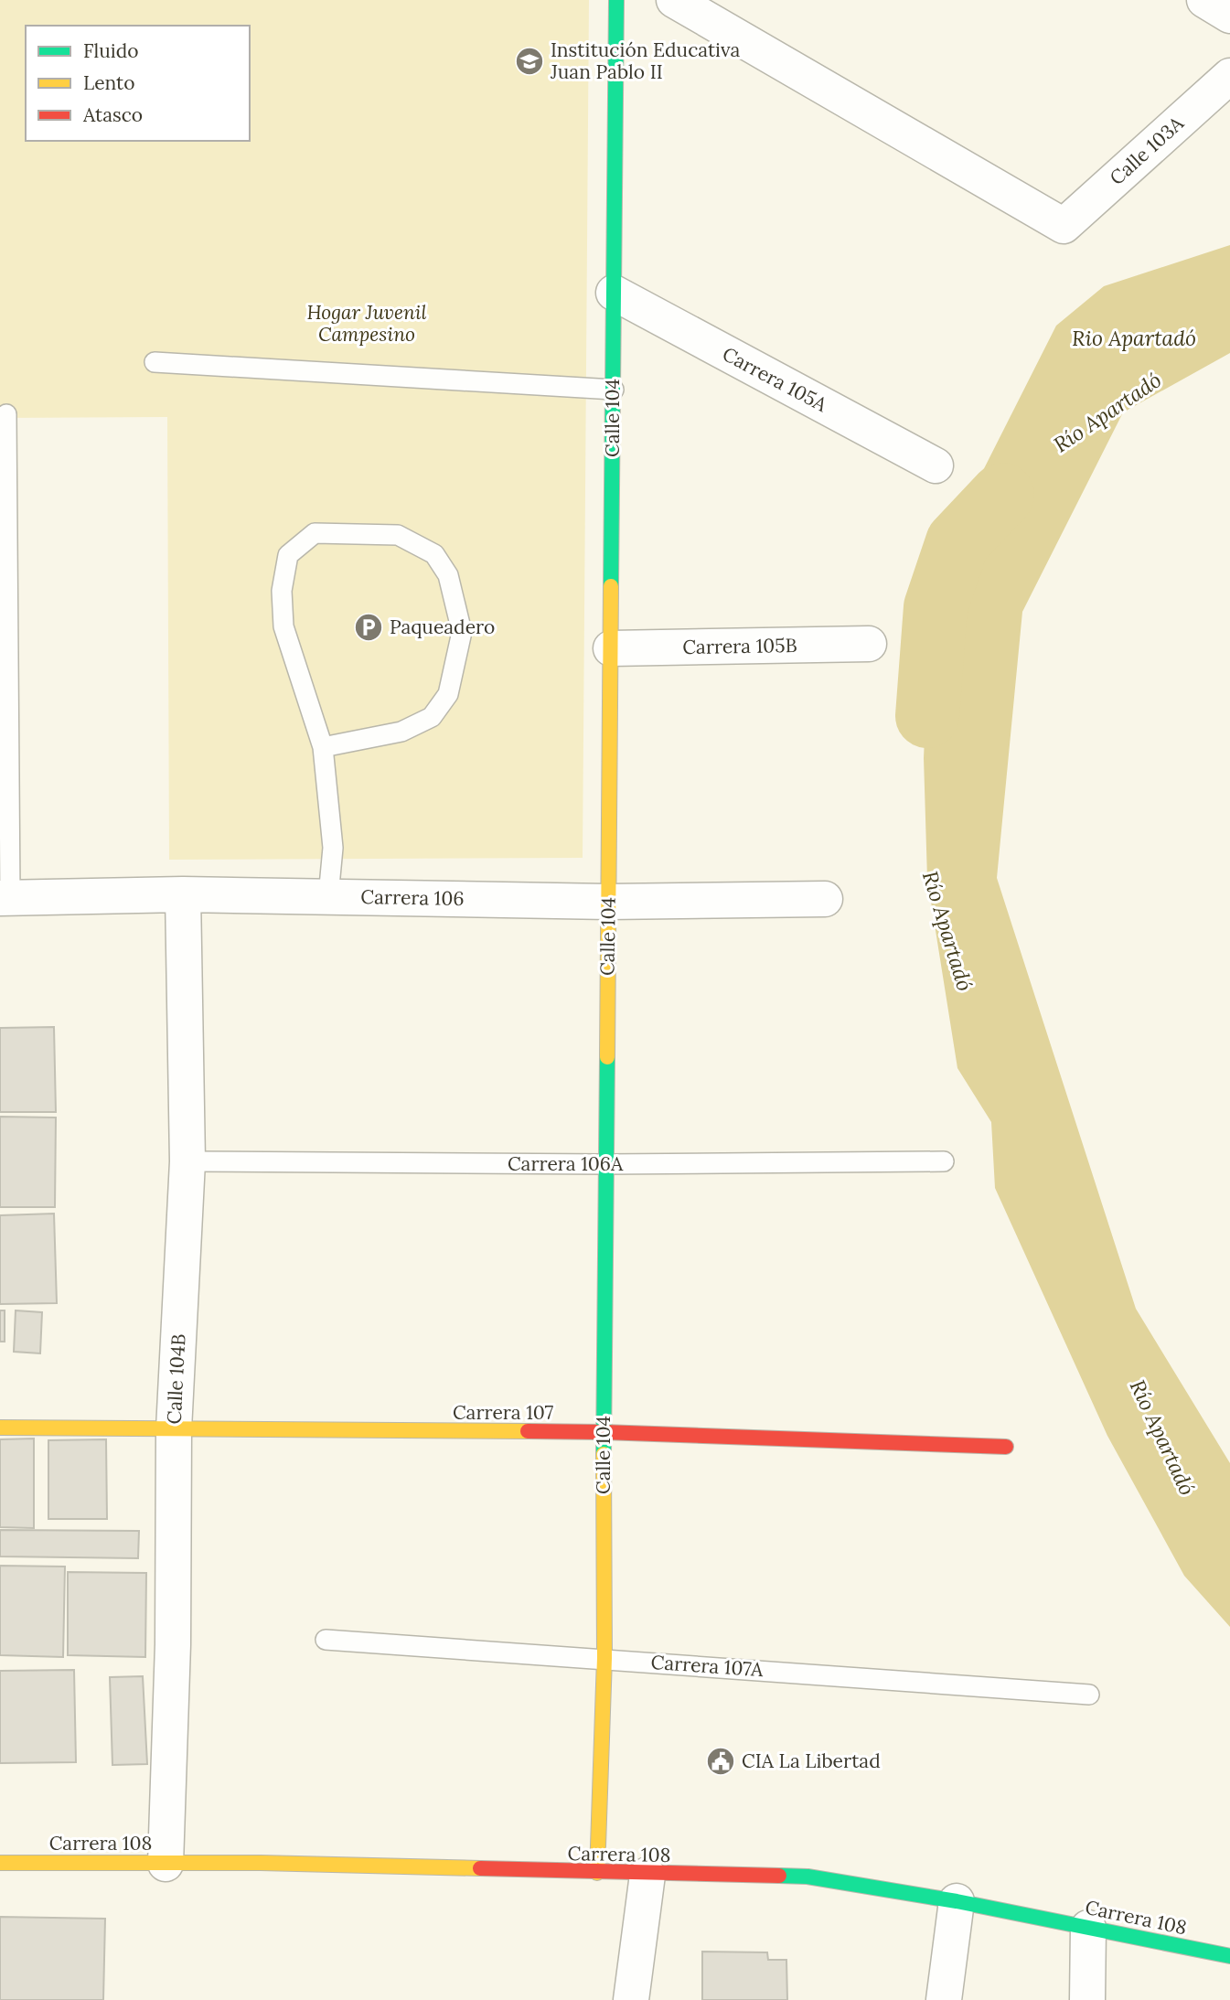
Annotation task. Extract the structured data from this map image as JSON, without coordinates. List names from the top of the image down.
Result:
{
  "streets": {
    "street": [
      "Calle 103A",
      "Carrera 105A",
      "Calle 104",
      "Carrera 105B",
      "Carrera 106",
      "Calle 104B",
      "Carrera 107",
      "Carrera 108"
    ],
    "lane": ["Carrera 106A", "Carrera 107A"]
  },
  "crossings": [
    ["Carrera 105A", "Calle 104"],
    ["Calle 104", "Carrera 105B"],
    ["Calle 104", "Carrera 106"],
    ["Calle 104", "Carrera 106A"],
    ["Calle 104", "Carrera 107"],
    ["Calle 104", "Carrera 107A"],
    ["Calle 104", "Carrera 108"],
    ["Carrera 106", "Calle 104B"],
    ["Carrera 106A", "Calle 104B"],
    ["Calle 104B", "Carrera 107"],
    ["Calle 104B", "Carrera 108"]
  ],
  "water": ["Rio Apartadó", "Río Apartadó"],
  "parks": ["Hogar Juvenil Campesino"],
  "places": {
    "school or university": ["Institución Educativa Juan Pablo II"],
    "parking": ["Paqueadero"],
    "public building": ["CIA La Libertad"]
  },
  "legend": ["Fluido", "Lento", "Atasco"]
}
